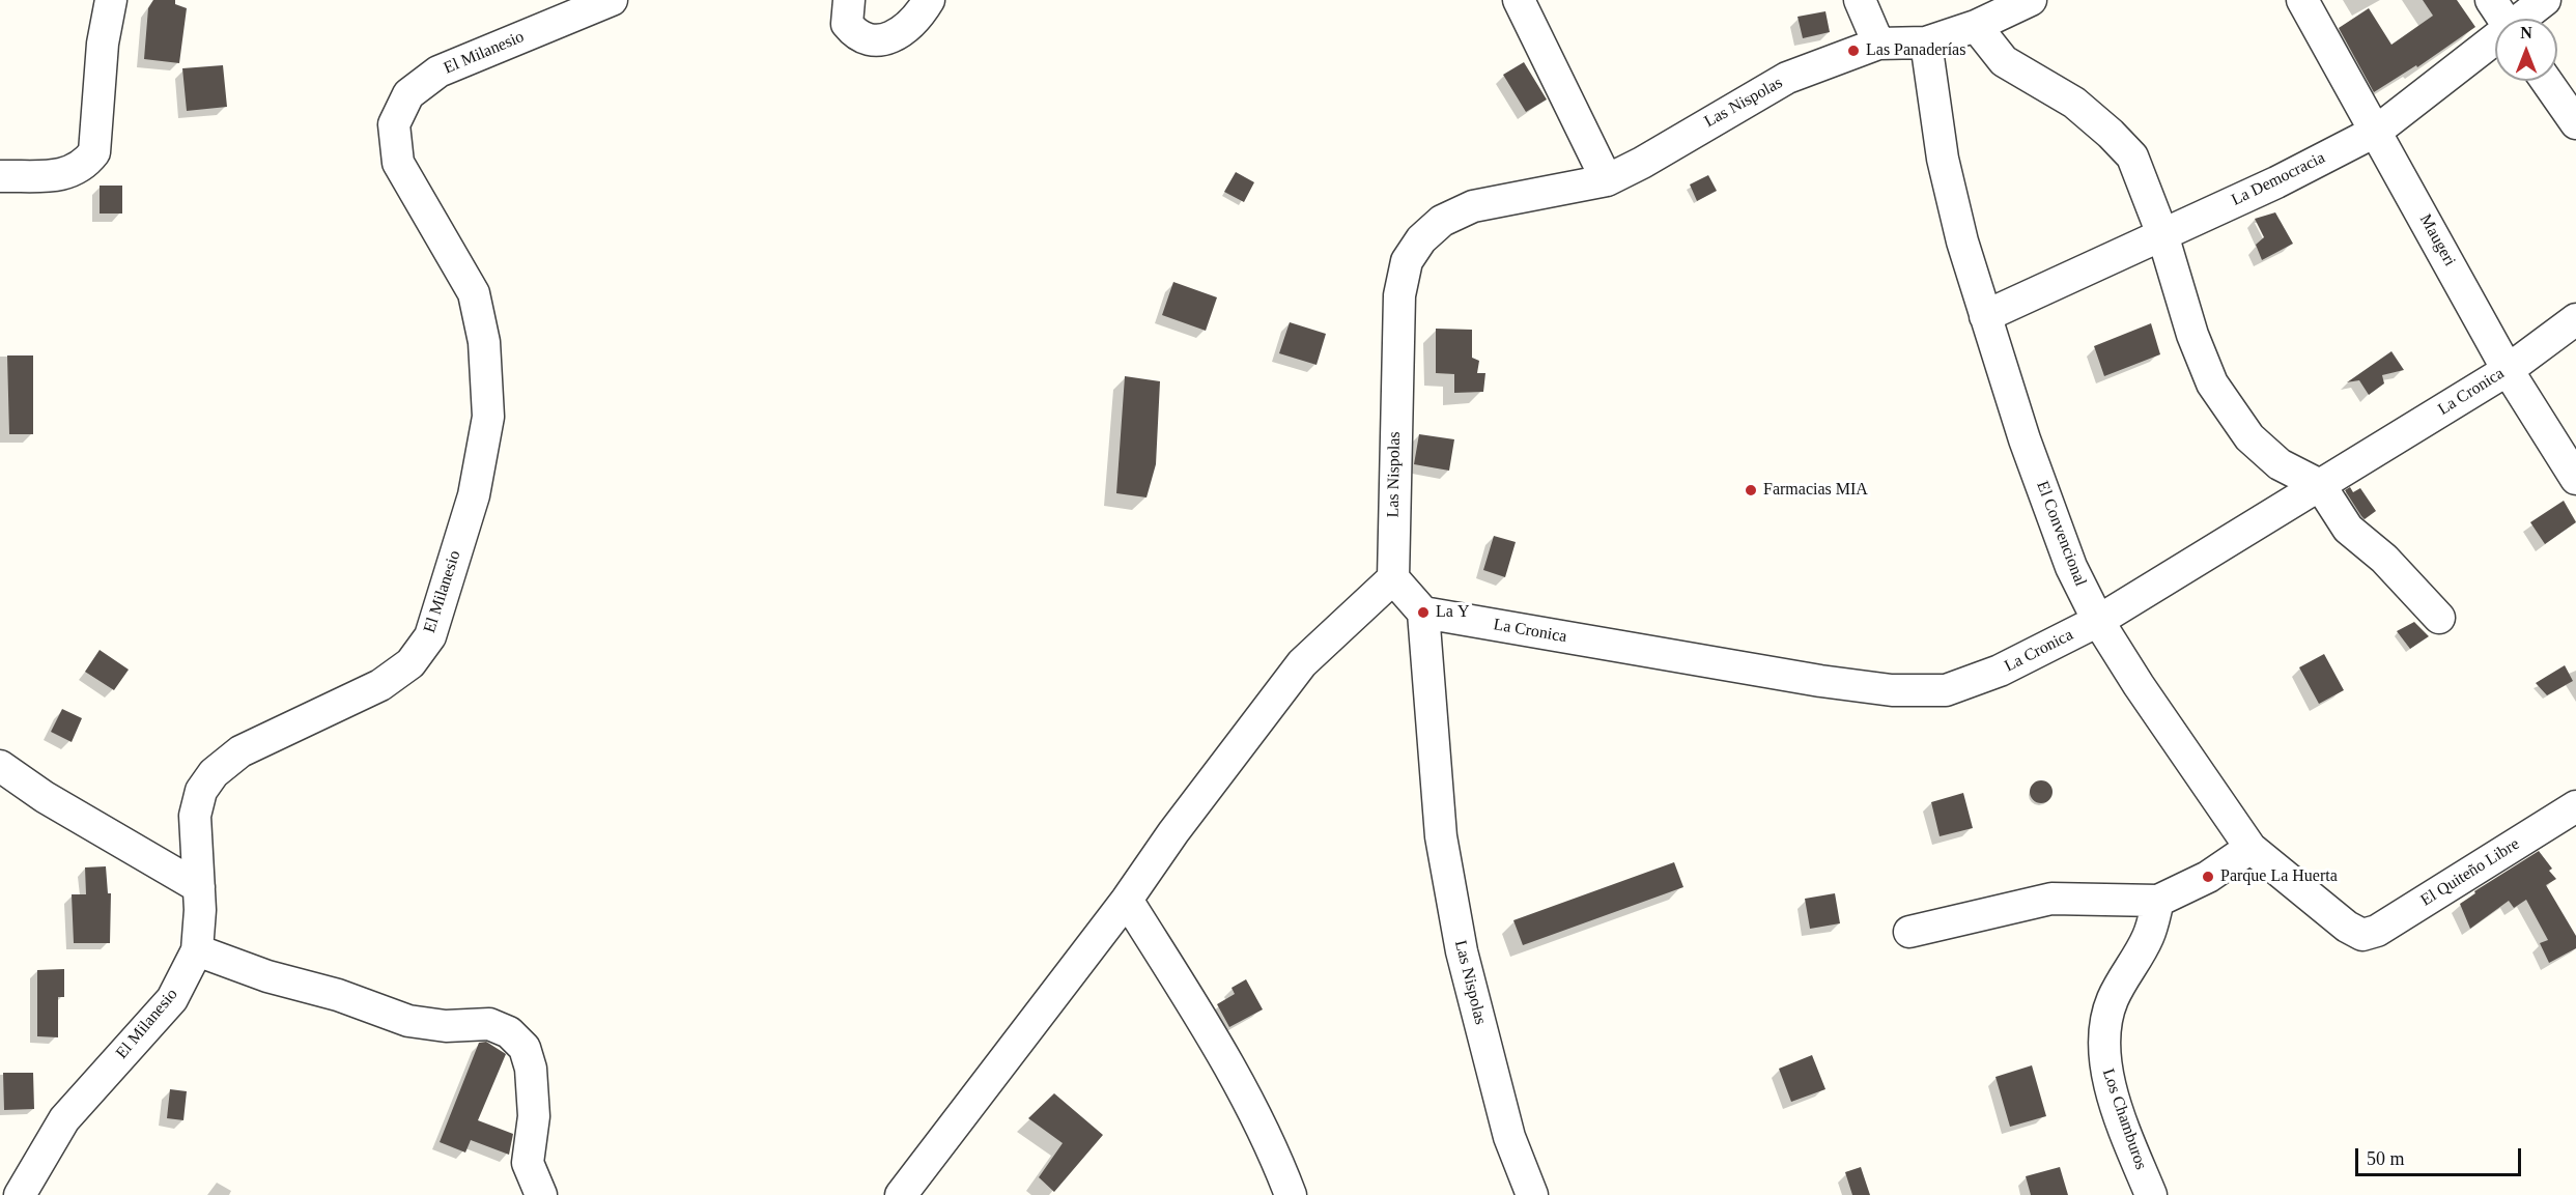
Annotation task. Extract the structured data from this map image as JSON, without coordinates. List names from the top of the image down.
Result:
{
  "streets": {
    "street": [
      "El Milanesio",
      "Las Nispolas",
      "La Democracia",
      "Maugeri",
      "La Cronica",
      "El Convencional",
      "El Quiteño Libre",
      "Los Chamburos"
    ]
  },
  "crossings": [
    ["Las Nispolas", "La Cronica"],
    ["Las Nispolas", "El Convencional"],
    ["La Democracia", "Maugeri"],
    ["La Democracia", "El Convencional"],
    ["Maugeri", "La Cronica"],
    ["La Cronica", "El Convencional"],
    ["El Convencional", "El Quiteño Libre"]
  ],
  "places": [
    "Las Panaderías",
    "Farmacias MIA",
    "La Y",
    "Parque La Huerta"
  ],
  "scale_bar": "50 m",
  "north": "top"
}
